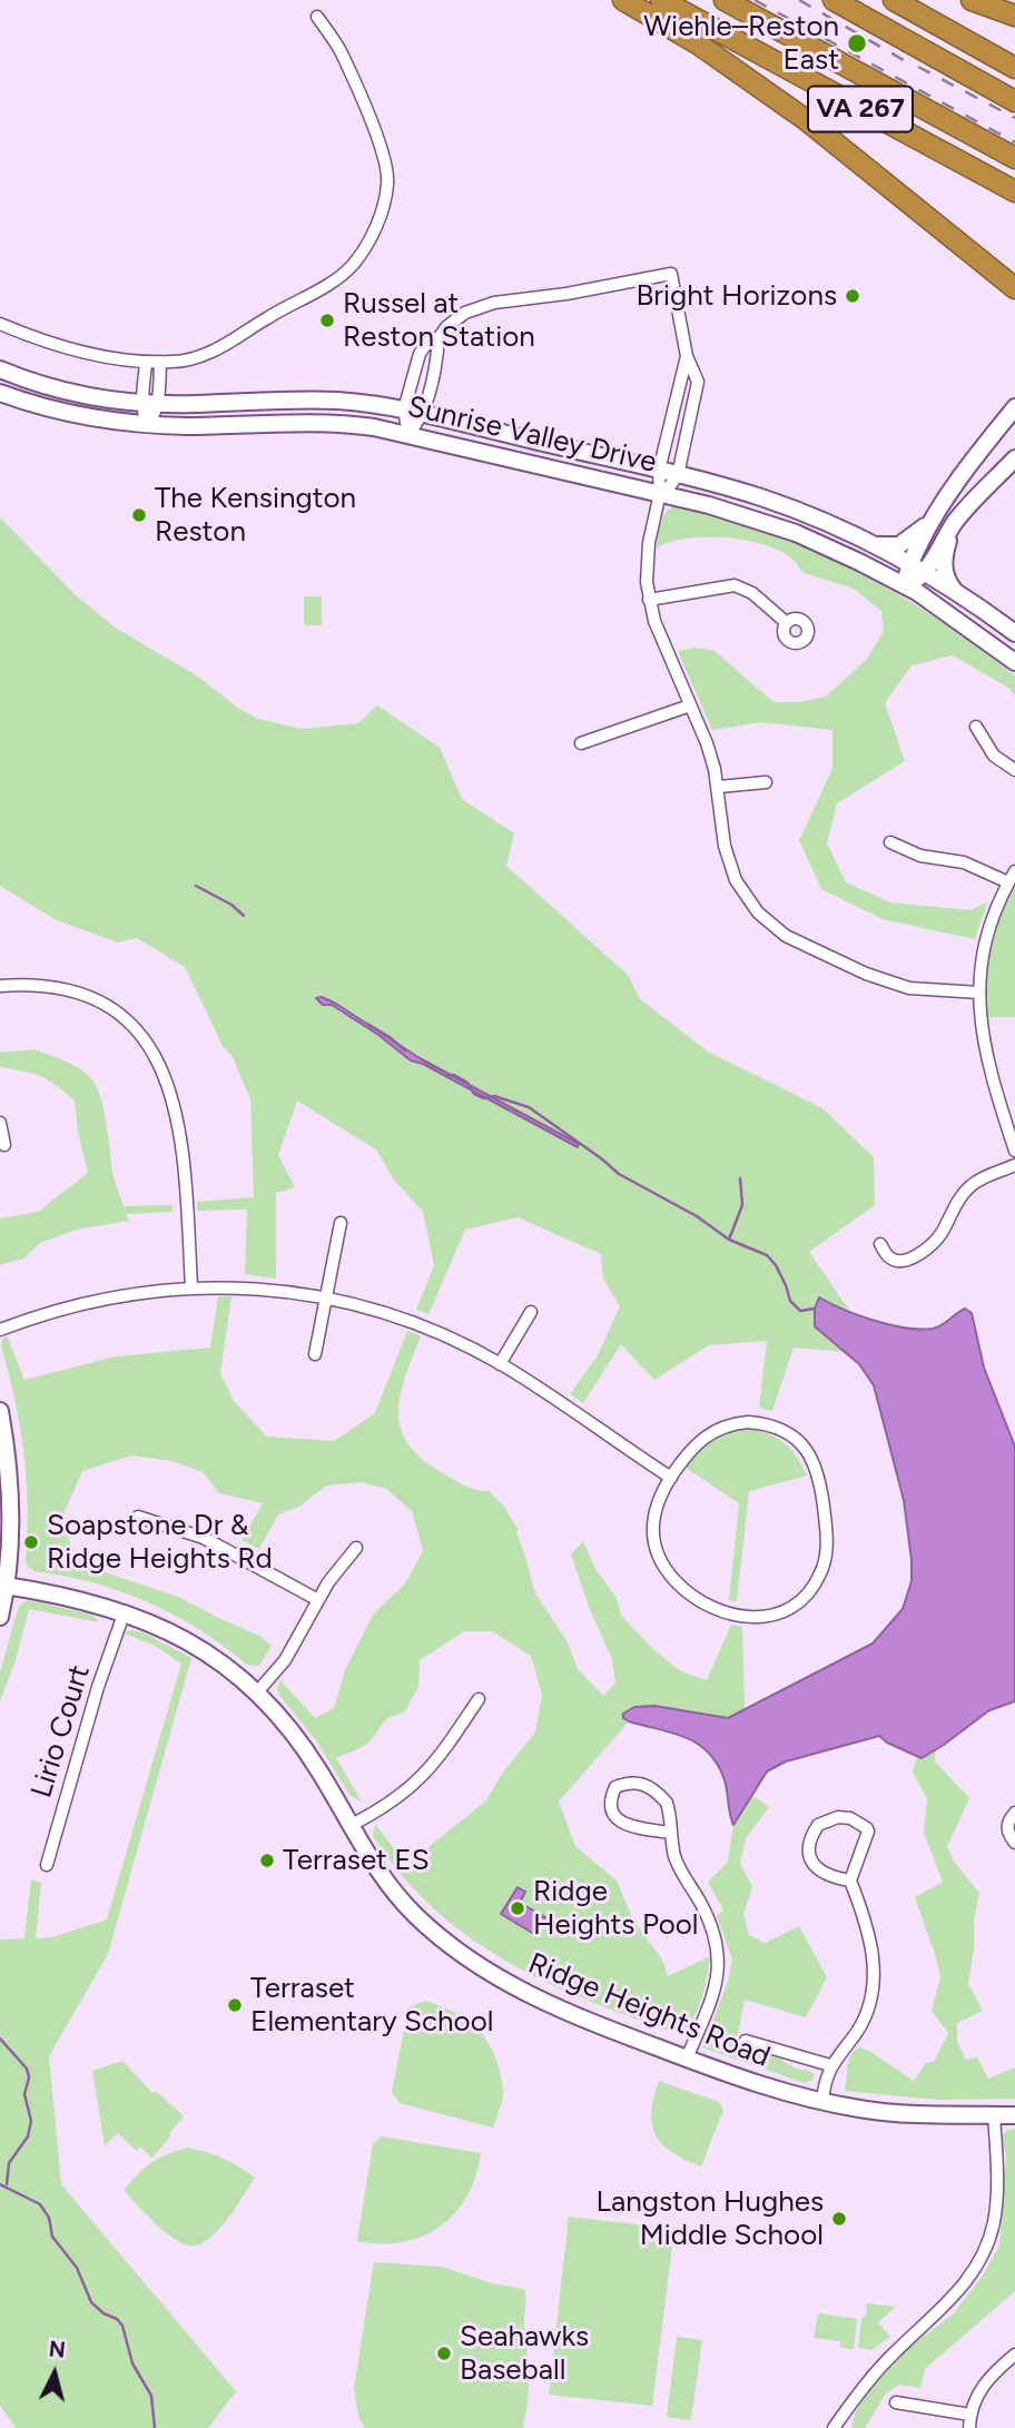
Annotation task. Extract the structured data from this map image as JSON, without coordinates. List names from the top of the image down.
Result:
{
  "streets": {
    "highway": ["VA 267"],
    "main road": ["Sunrise Valley Drive", "Ridge Heights Road"],
    "street": ["Lirio Court"]
  },
  "crossings": [
    ["Lirio Court", "Ridge Heights Road"]
  ],
  "places": [
    "Wiehle–Reston East",
    "Bright Horizons",
    "Russel at Reston Station",
    "The Kensington Reston",
    "Soapstone Dr & Ridge Heights Rd",
    "Terraset ES",
    "Ridge Heights Pool",
    "Terraset Elementary School",
    "Langston Hughes Middle School",
    "Seahawks Baseball"
  ],
  "north": "top"
}
